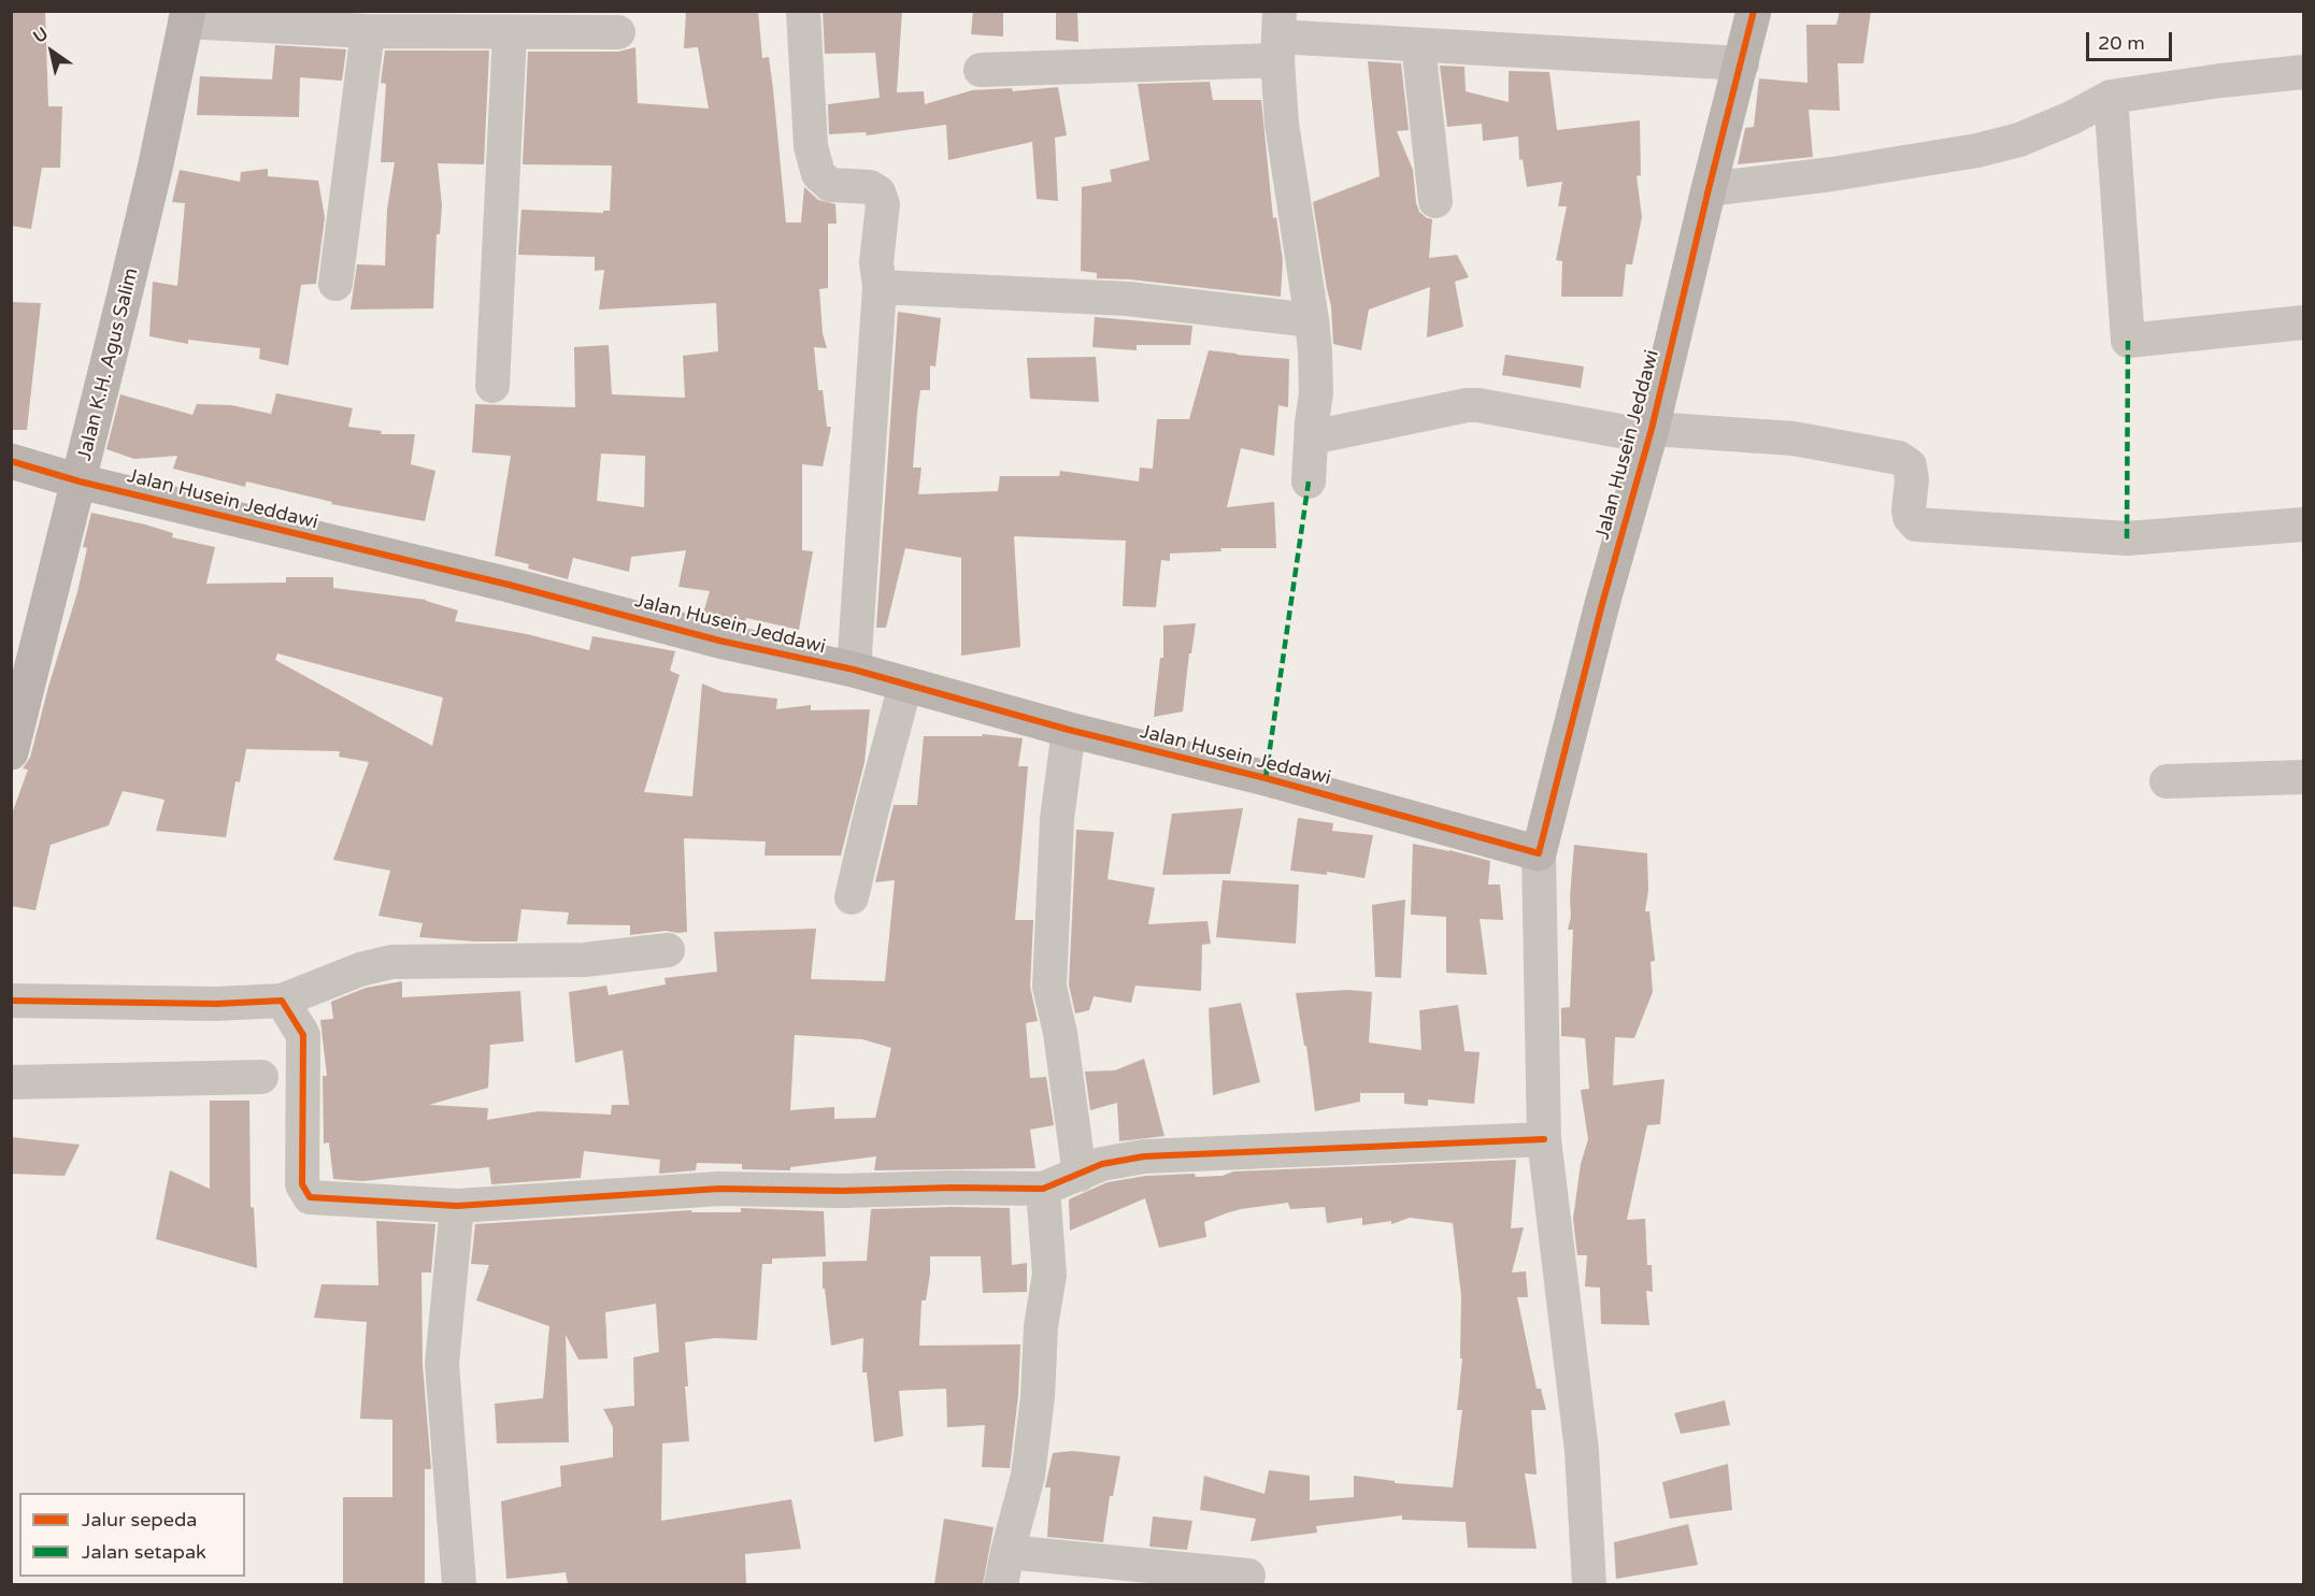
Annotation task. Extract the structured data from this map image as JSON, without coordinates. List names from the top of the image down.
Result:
{
  "streets": {
    "street": ["Jalan K.H. Agus Salim", "Jalan Husein Jeddawi"]
  },
  "crossings": [
    ["Jalan K.H. Agus Salim", "Jalan Husein Jeddawi"]
  ],
  "legend": ["Jalur sepeda", "Jalan setapak"],
  "scale_bar": "20 m",
  "north": "top left"
}
